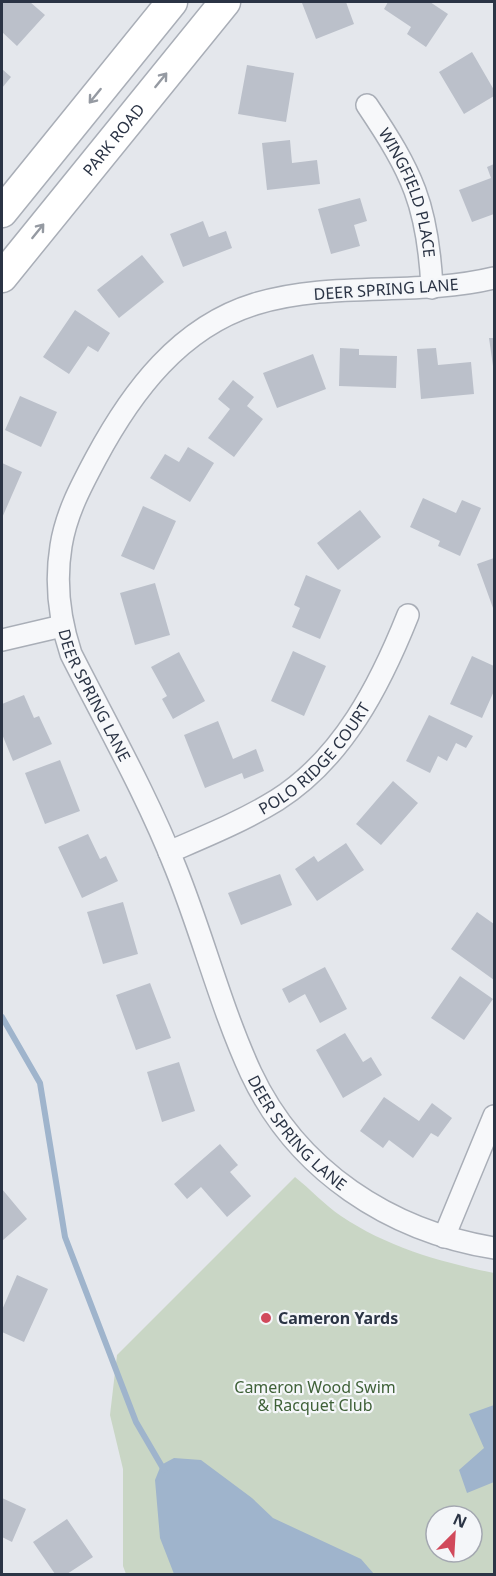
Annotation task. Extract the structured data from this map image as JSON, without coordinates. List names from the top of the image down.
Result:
{
  "streets": {
    "main road": ["PARK ROAD"],
    "street": ["WINGFIELD PLACE", "DEER SPRING LANE", "POLO RIDGE COURT"]
  },
  "crossings": [
    ["WINGFIELD PLACE", "DEER SPRING LANE"],
    ["DEER SPRING LANE", "POLO RIDGE COURT"]
  ],
  "parks": ["Cameron Wood Swim & Racquet Club"],
  "places": ["Cameron Yards"],
  "north": "top right"
}
